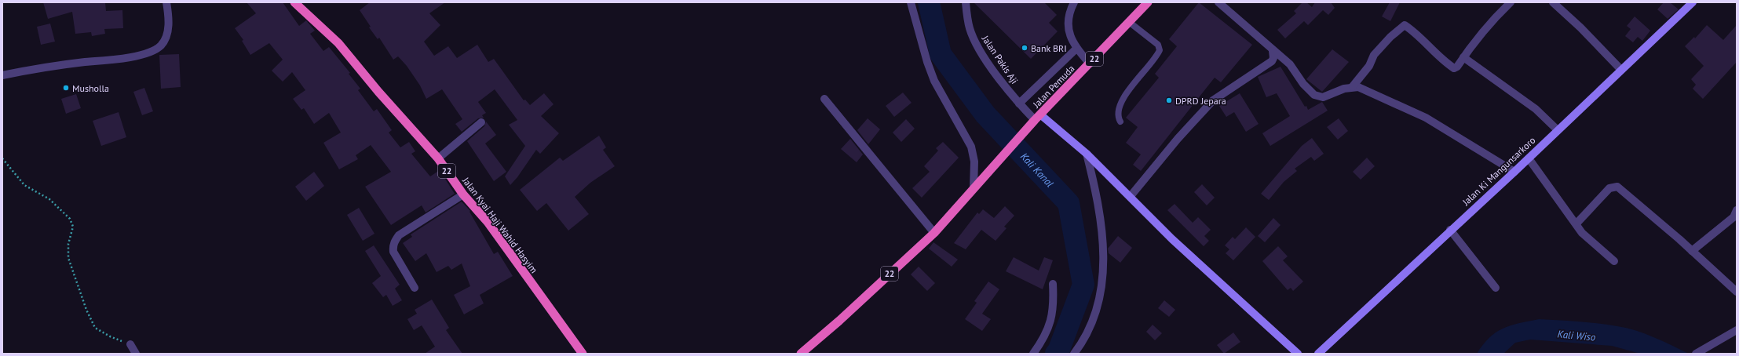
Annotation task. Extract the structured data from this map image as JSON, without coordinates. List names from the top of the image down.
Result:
{
  "streets": {
    "highway": ["22", "Jalan Pemuda", "Jalan Kyai Haji Wahid Hasyim"],
    "main road": ["Jalan Ki Mangunsarkoro"],
    "street": ["Jalan Pakis Aji"]
  },
  "crossings": [
    ["22", "Jalan Pemuda"],
    ["Jalan Pakis Aji", "Jalan Pemuda"]
  ],
  "water": ["Kali Kanal", "Kali Wiso"],
  "places": ["Bank BRI", "Musholla", "DPRD Jepara"]
}
